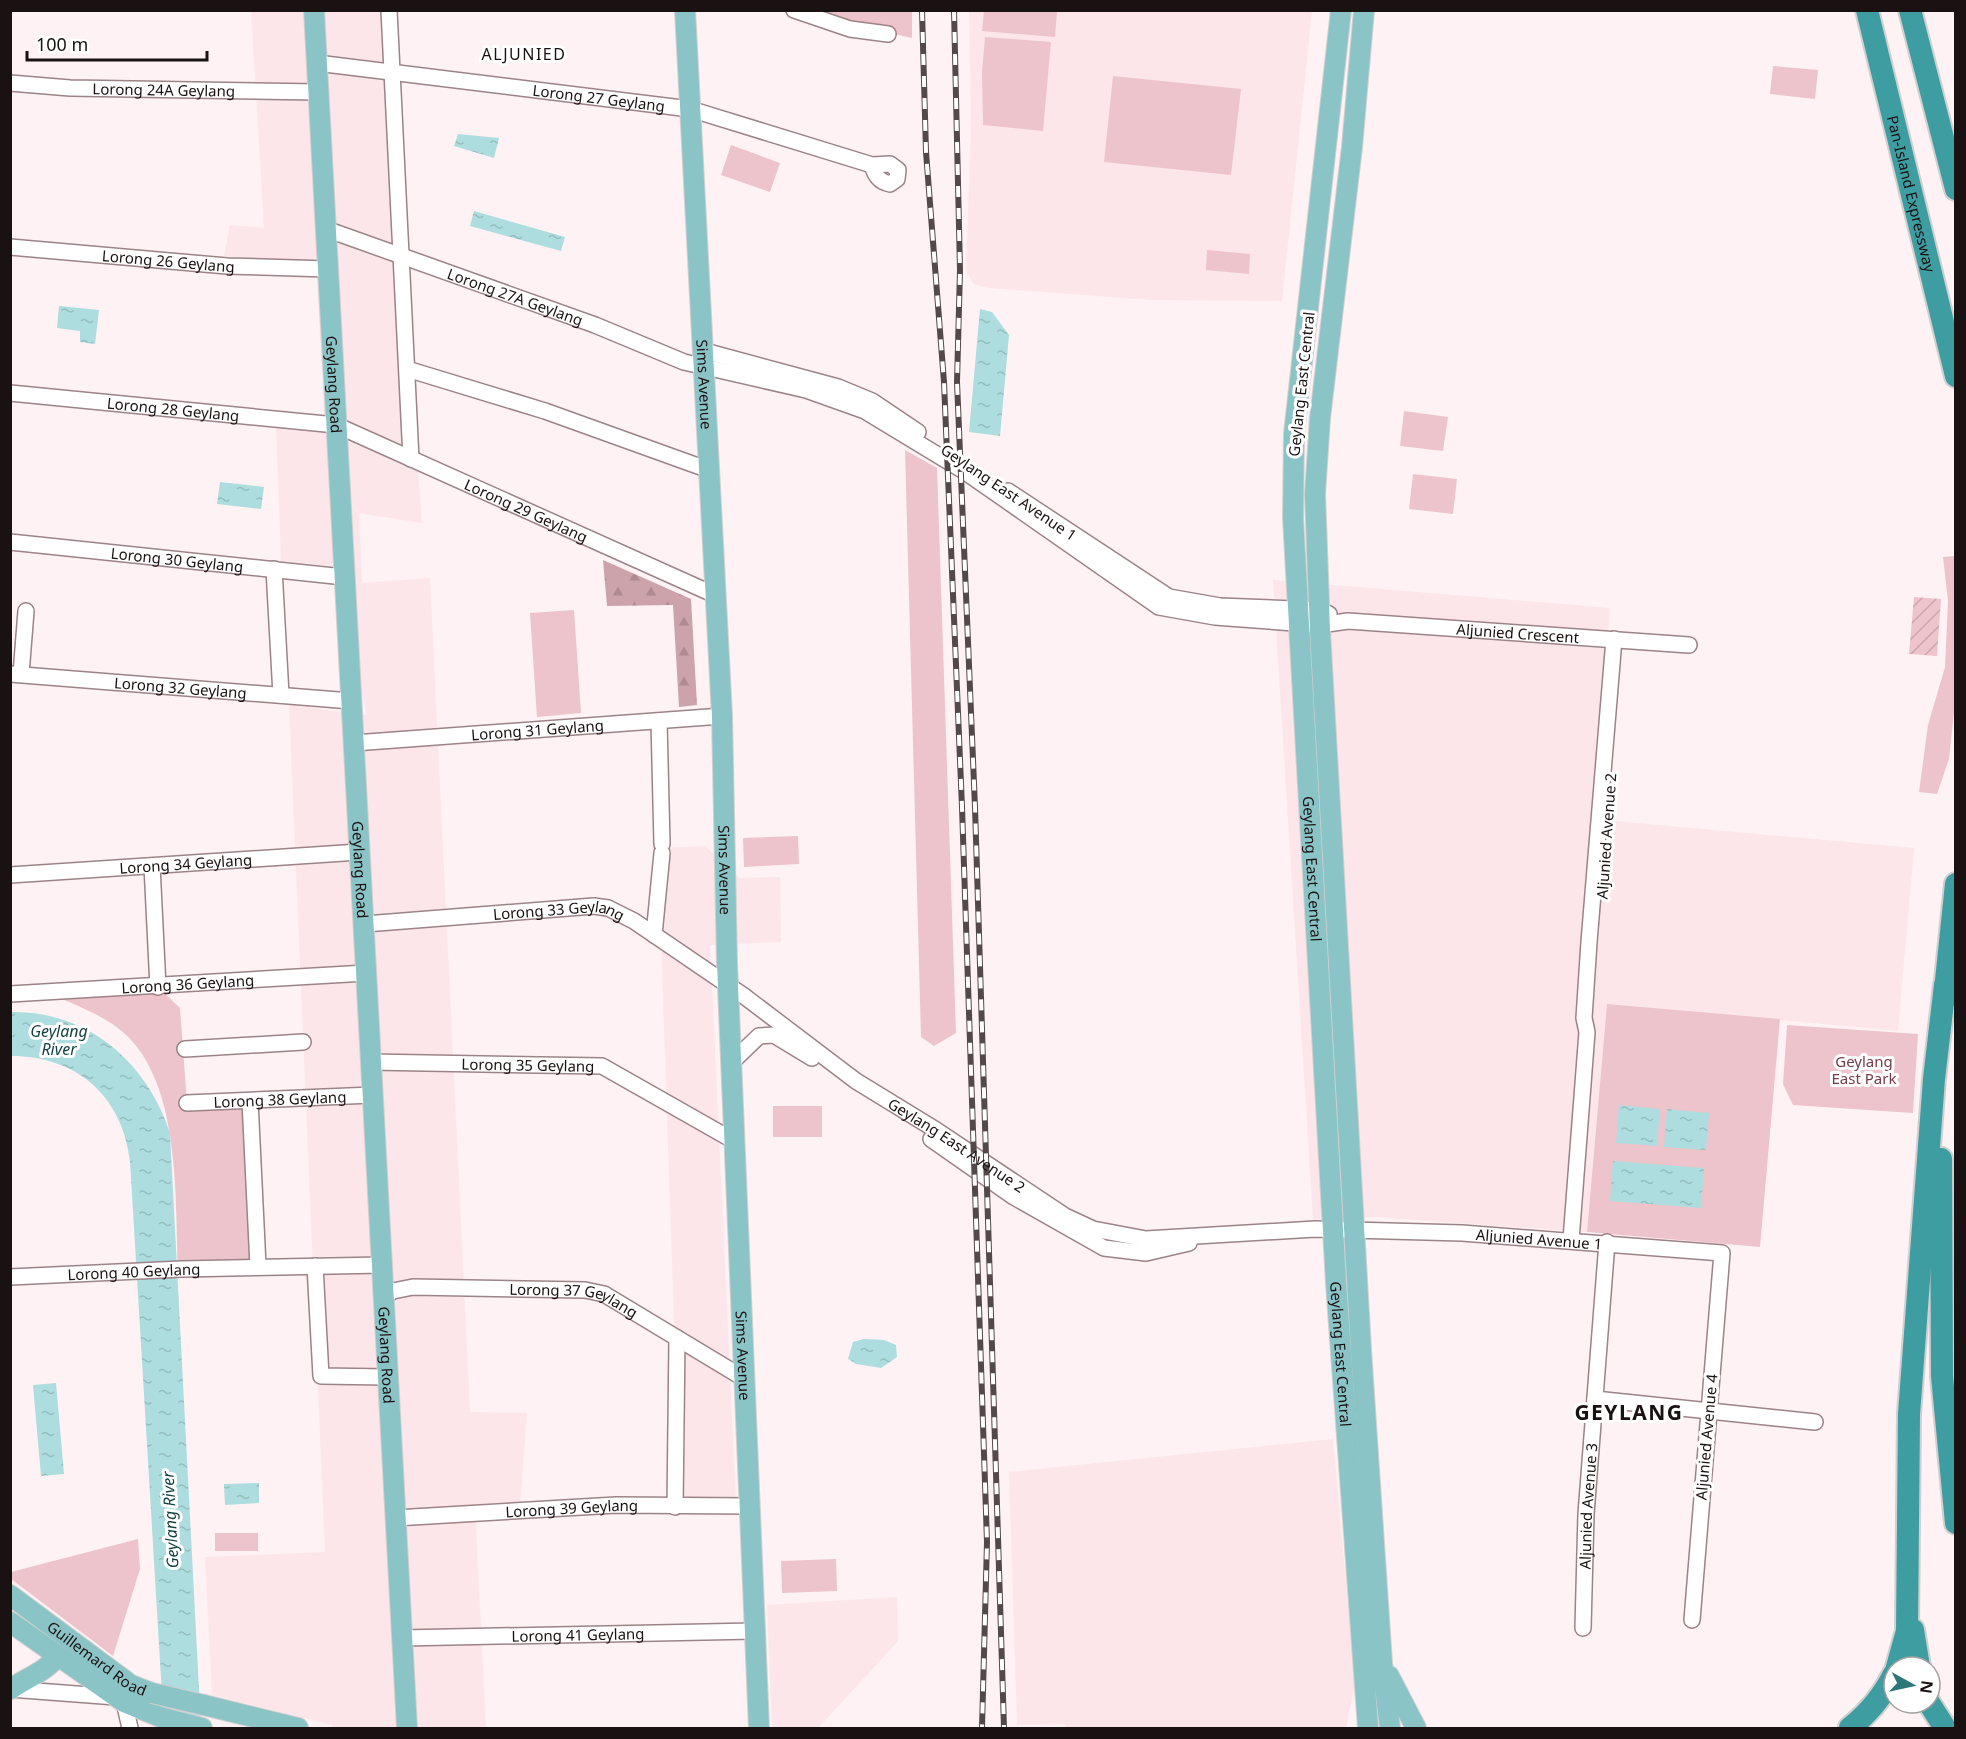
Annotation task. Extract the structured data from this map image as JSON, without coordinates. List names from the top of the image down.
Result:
{
  "streets": {
    "highway": ["Pan-Island Expressway"],
    "main road": [
      "Geylang Road",
      "Sims Avenue",
      "Geylang East Central",
      "Guillemard Road"
    ],
    "street": [
      "Lorong 24A Geylang",
      "Lorong 27 Geylang",
      "Lorong 26 Geylang",
      "Lorong 27A Geylang",
      "Lorong 28 Geylang",
      "Geylang East Avenue 1",
      "Lorong 29 Geylang",
      "Lorong 30 Geylang",
      "Aljunied Crescent",
      "Lorong 32 Geylang",
      "Lorong 31 Geylang",
      "Aljunied Avenue 2",
      "Lorong 34 Geylang",
      "Lorong 33 Geylang",
      "Lorong 36 Geylang",
      "Lorong 35 Geylang",
      "Lorong 38 Geylang",
      "Geylang East Avenue 2",
      "Aljunied Avenue 1",
      "Lorong 40 Geylang",
      "Lorong 37 Geylang",
      "Aljunied Avenue 4",
      "Aljunied Avenue 3",
      "Lorong 39 Geylang",
      "Lorong 41 Geylang"
    ]
  },
  "crossings": [
    ["Lorong 24A Geylang", "Geylang Road"],
    ["Lorong 27 Geylang", "Geylang Road"],
    ["Lorong 27 Geylang", "Sims Avenue"],
    ["Lorong 26 Geylang", "Geylang Road"],
    ["Lorong 27A Geylang", "Geylang Road"],
    ["Lorong 27A Geylang", "Sims Avenue"],
    ["Lorong 27A Geylang", "Geylang East Avenue 1"],
    ["Geylang Road", "Lorong 28 Geylang"],
    ["Geylang Road", "Lorong 29 Geylang"],
    ["Geylang Road", "Lorong 30 Geylang"],
    ["Geylang Road", "Lorong 32 Geylang"],
    ["Geylang Road", "Lorong 31 Geylang"],
    ["Geylang Road", "Lorong 34 Geylang"],
    ["Geylang Road", "Lorong 33 Geylang"],
    ["Geylang Road", "Lorong 36 Geylang"],
    ["Geylang Road", "Lorong 35 Geylang"],
    ["Geylang Road", "Lorong 38 Geylang"],
    ["Geylang Road", "Lorong 40 Geylang"],
    ["Geylang Road", "Lorong 37 Geylang"],
    ["Geylang Road", "Lorong 39 Geylang"],
    ["Geylang Road", "Lorong 41 Geylang"],
    ["Sims Avenue", "Geylang East Avenue 1"],
    ["Sims Avenue", "Lorong 29 Geylang"],
    ["Sims Avenue", "Lorong 31 Geylang"],
    ["Sims Avenue", "Lorong 33 Geylang"],
    ["Sims Avenue", "Lorong 35 Geylang"],
    ["Sims Avenue", "Geylang East Avenue 2"],
    ["Sims Avenue", "Lorong 37 Geylang"],
    ["Sims Avenue", "Lorong 39 Geylang"],
    ["Sims Avenue", "Lorong 41 Geylang"],
    ["Geylang East Central", "Geylang East Avenue 1"],
    ["Geylang East Central", "Aljunied Crescent"],
    ["Geylang East Central", "Geylang East Avenue 2"],
    ["Geylang East Central", "Aljunied Avenue 1"],
    ["Lorong 28 Geylang", "Lorong 29 Geylang"],
    ["Geylang East Avenue 1", "Aljunied Crescent"],
    ["Aljunied Crescent", "Aljunied Avenue 2"],
    ["Aljunied Avenue 2", "Aljunied Avenue 1"],
    ["Lorong 33 Geylang", "Geylang East Avenue 2"],
    ["Geylang East Avenue 2", "Aljunied Avenue 1"],
    ["Aljunied Avenue 1", "Aljunied Avenue 4"],
    ["Aljunied Avenue 1", "Aljunied Avenue 3"]
  ],
  "districts": ["ALJUNIED", "GEYLANG"],
  "water": ["Geylang River"],
  "parks": ["Geylang East Park"],
  "scale_bar": "100 m",
  "north": "right"
}
